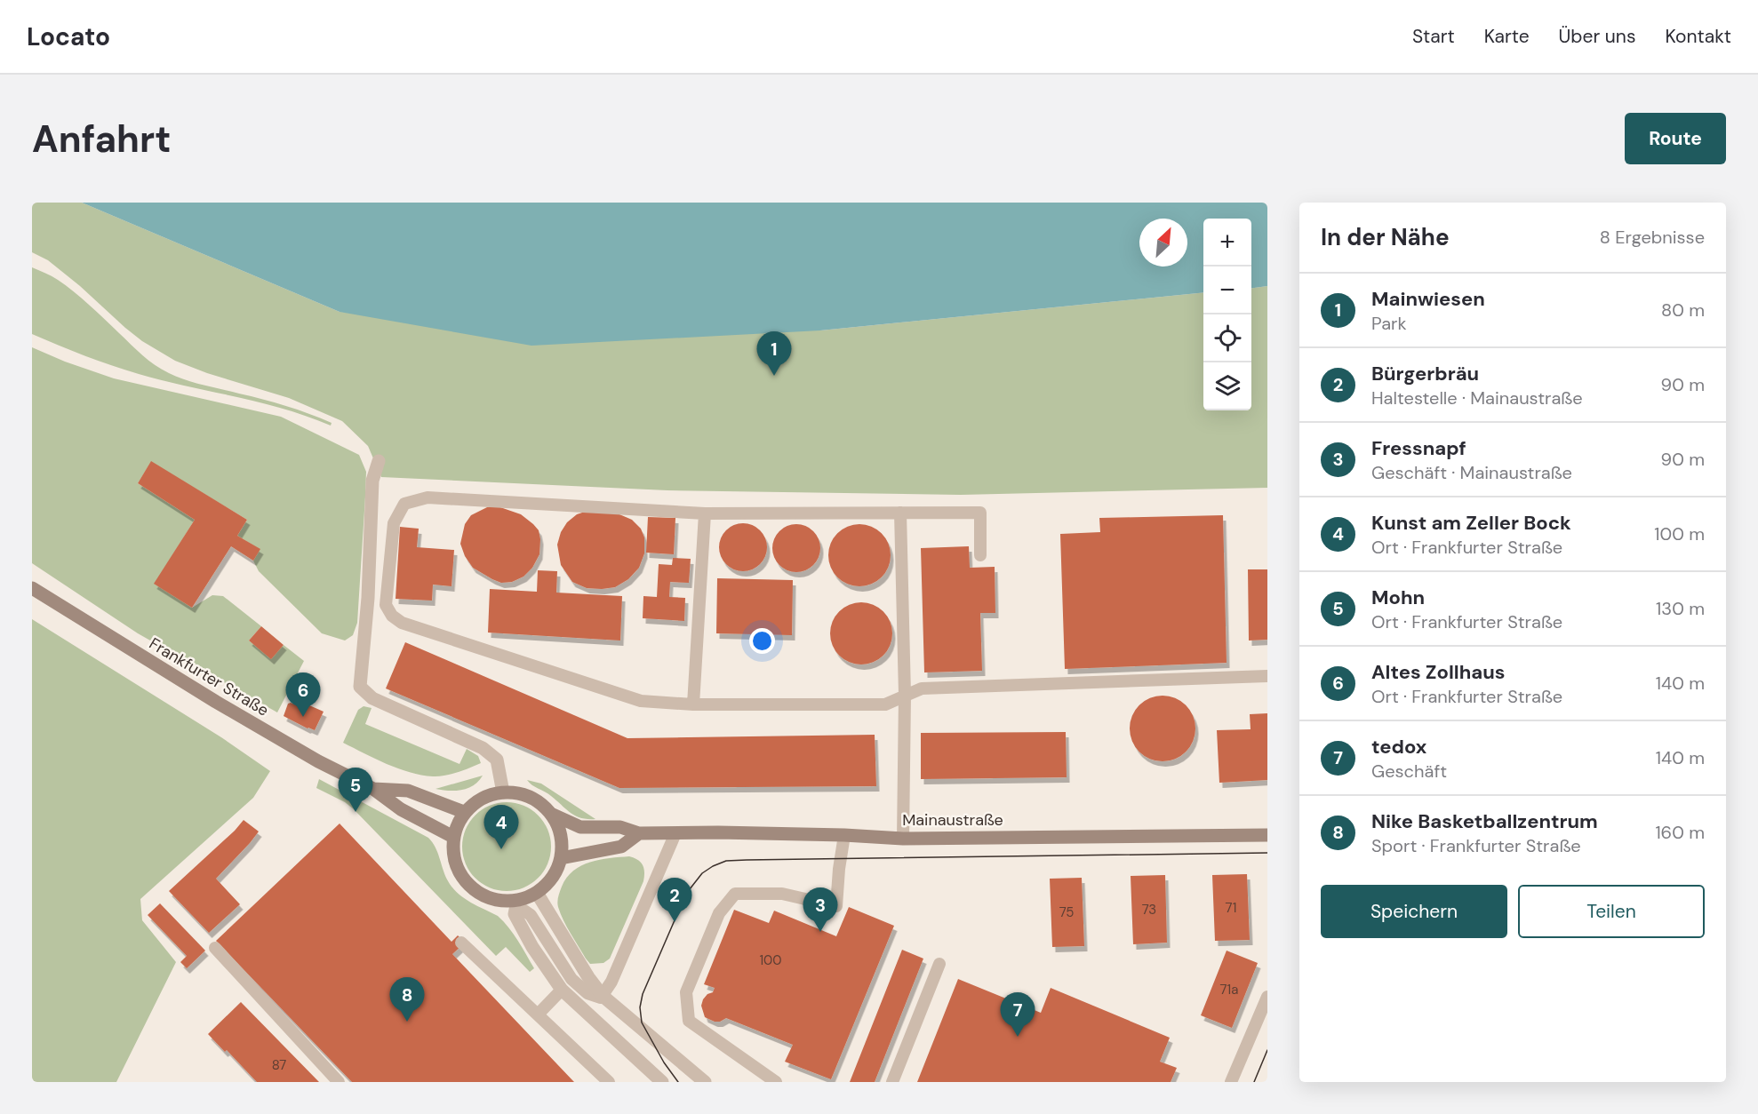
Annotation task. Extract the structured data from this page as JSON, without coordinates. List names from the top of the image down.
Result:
{
  "streets": {
    "main road": ["Frankfurter Straße", "Mainaustraße"]
  },
  "crossings": [
    ["Frankfurter Straße", "Mainaustraße"]
  ],
  "house_numbers": [
    "71",
    "73",
    "75",
    "100",
    "71a",
    "87"
  ],
  "north": "top right",
  "page": {
    "header": "Locato",
    "nav": [
      "Start",
      "Karte",
      "Über uns",
      "Kontakt"
    ],
    "buttons": [
      "Route",
      ["Speichern", "Teilen"]
    ],
    "title": "Anfahrt",
    "heading": ["In der Nähe", "8 Ergebnisse"],
    "map_buttons": ["+", "−"],
    "list": [
      {
        "mark": "1",
        "name": "Mainwiesen",
        "note": "Park",
        "value": "80 m"
      },
      {
        "mark": "2",
        "name": "Bürgerbräu",
        "note": "Haltestelle · Mainaustraße",
        "value": "90 m"
      },
      {
        "mark": "3",
        "name": "Fressnapf",
        "note": "Geschäft · Mainaustraße",
        "value": "90 m"
      },
      {
        "mark": "4",
        "name": "Kunst am Zeller Bock",
        "note": "Ort · Frankfurter Straße",
        "value": "100 m"
      },
      {
        "mark": "5",
        "name": "Mohn",
        "note": "Ort · Frankfurter Straße",
        "value": "130 m"
      },
      {
        "mark": "6",
        "name": "Altes Zollhaus",
        "note": "Ort · Frankfurter Straße",
        "value": "140 m"
      },
      {
        "mark": "7",
        "name": "tedox",
        "note": "Geschäft",
        "value": "140 m"
      },
      {
        "mark": "8",
        "name": "Nike Basketballzentrum",
        "note": "Sport · Frankfurter Straße",
        "value": "160 m"
      }
    ],
    "pins": [
      "1",
      "6",
      "5",
      "4",
      "2",
      "3",
      "8",
      "7"
    ]
  }
}
